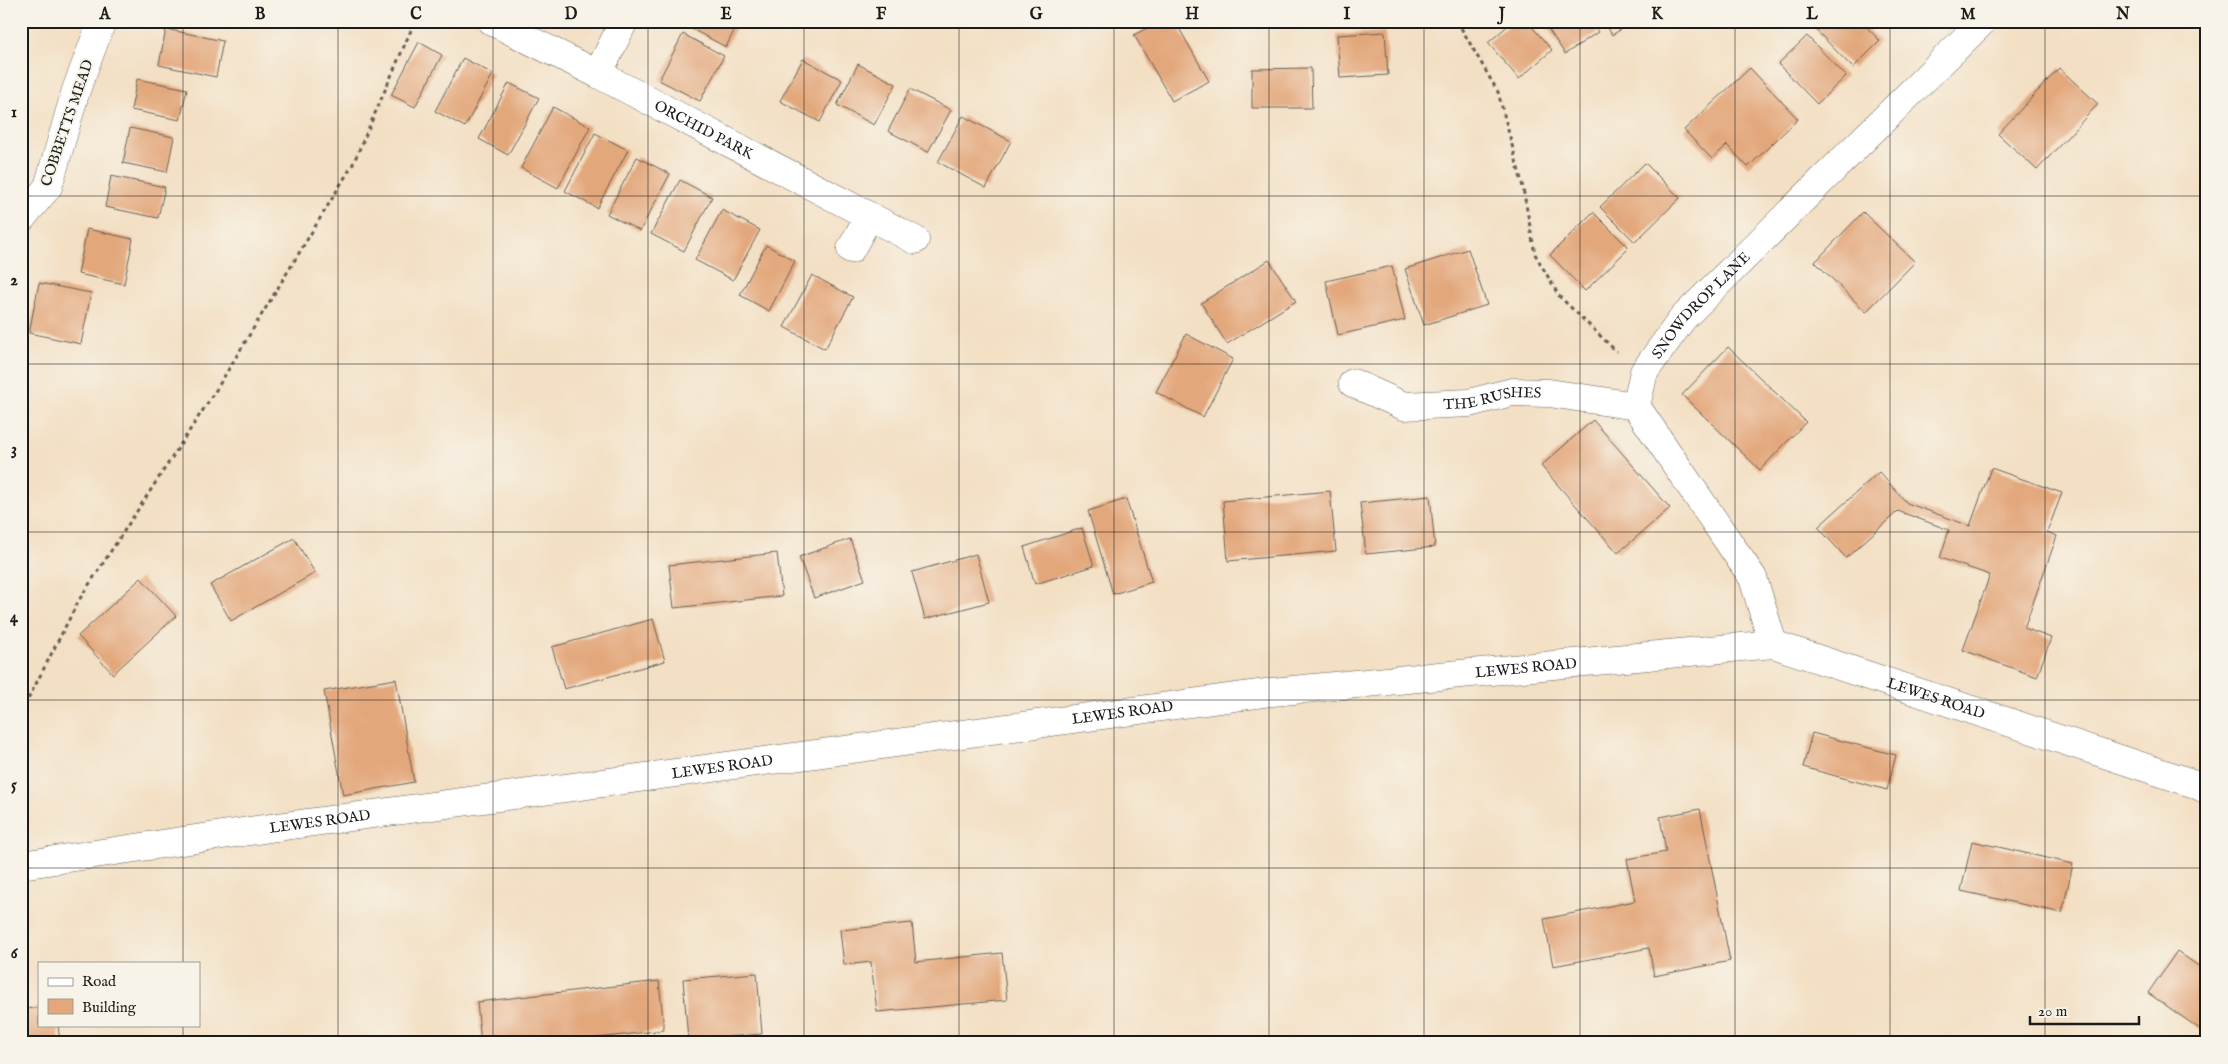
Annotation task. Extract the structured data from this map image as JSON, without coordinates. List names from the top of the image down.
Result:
{
  "streets": {
    "main road": [
      "COBBETTS MEAD",
      "ORCHID PARK",
      "SNOWDROP LANE",
      "THE RUSHES",
      "LEWES ROAD"
    ]
  },
  "crossings": [
    ["SNOWDROP LANE", "THE RUSHES"]
  ],
  "legend": ["Road", "Building"],
  "scale_bar": "20 m",
  "grid": {
    "columns": [
      "A",
      "B",
      "C",
      "D",
      "E",
      "F",
      "G",
      "H",
      "I",
      "J",
      "K",
      "L",
      "M",
      "N"
    ],
    "rows": [
      "1",
      "2",
      "3",
      "4",
      "5",
      "6"
    ]
  }
}
